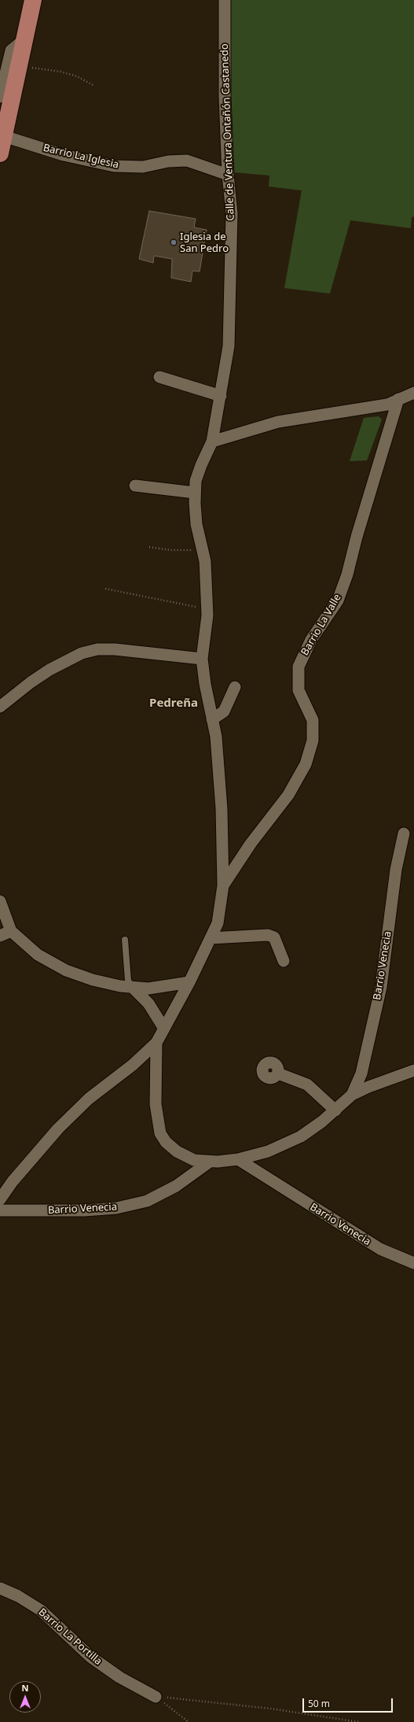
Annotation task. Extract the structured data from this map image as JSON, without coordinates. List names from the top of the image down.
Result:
{
  "streets": {
    "street": [
      "Calle de Ventura Ontañón Castanedo",
      "Barrio La Iglesia",
      "Barrio La Valle",
      "Barrio Venecia",
      "Barrio La Portilla"
    ]
  },
  "crossings": [
    ["Calle de Ventura Ontañón Castanedo", "Barrio La Iglesia"],
    ["Calle de Ventura Ontañón Castanedo", "Barrio La Valle"],
    ["Calle de Ventura Ontañón Castanedo", "Barrio Venecia"]
  ],
  "districts": ["Pedreña"],
  "places": ["Iglesia de San Pedro"],
  "scale_bar": "50 m",
  "north": "top"
}
